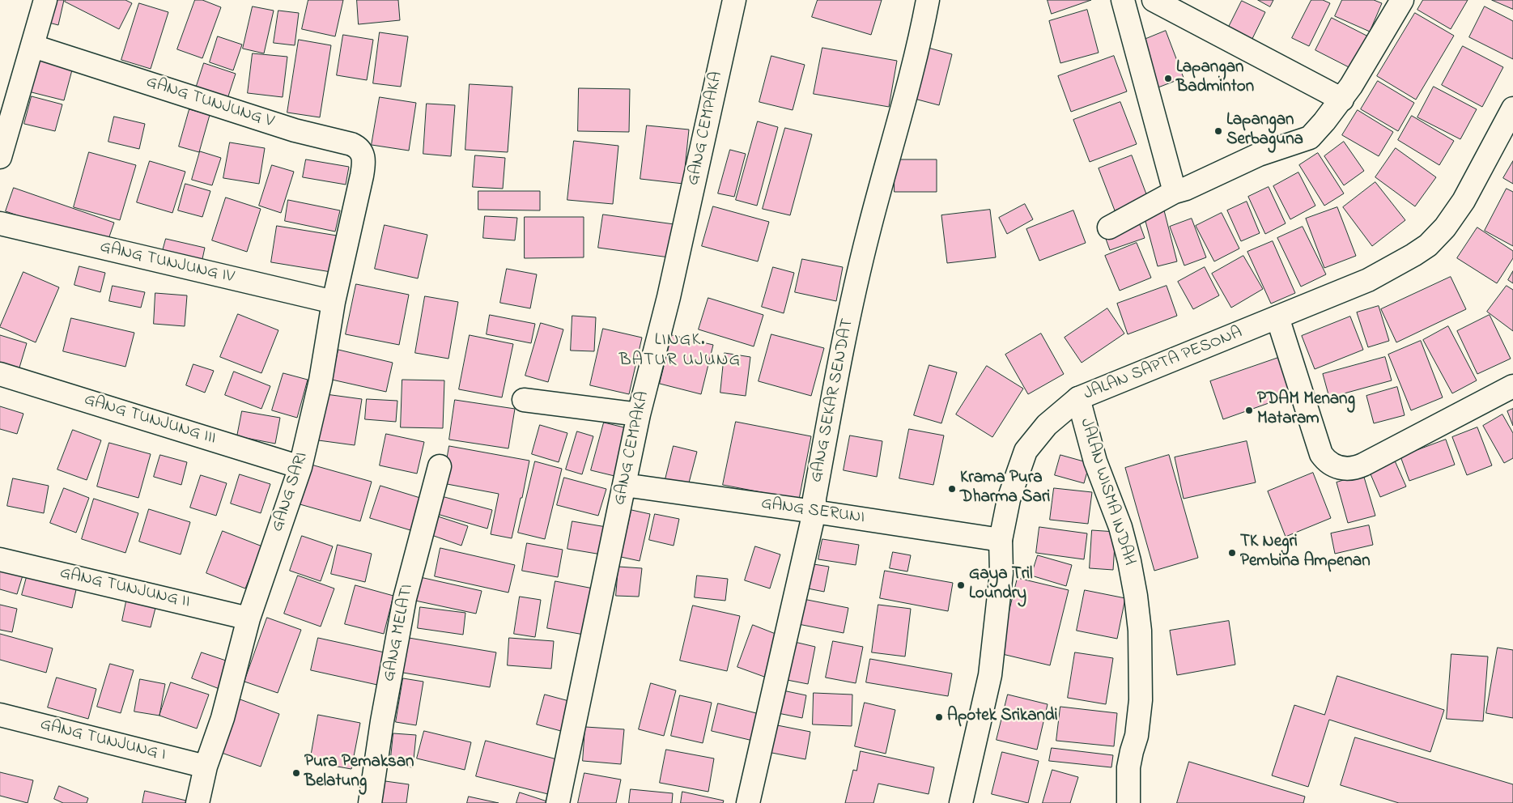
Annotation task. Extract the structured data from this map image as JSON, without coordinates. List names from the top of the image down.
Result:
{
  "streets": {
    "street": [
      "GANG TUNJUNG V",
      "GANG CEMPAKA",
      "GANG TUNJUNG IV",
      "JALAN SAPTA PESONA",
      "GANG SEKAR SENDAT",
      "GANG TUNJUNG III",
      "GANG SARI",
      "JALAN WISMA INDAH",
      "GANG SERUNI",
      "GANG TUNJUNG II",
      "GANG MELATI",
      "GANG TUNJUNG I"
    ]
  },
  "crossings": [
    ["GANG TUNJUNG V", "GANG SARI"],
    ["GANG CEMPAKA", "GANG SERUNI"],
    ["GANG TUNJUNG IV", "GANG SARI"],
    ["JALAN SAPTA PESONA", "JALAN WISMA INDAH"],
    ["JALAN SAPTA PESONA", "GANG SERUNI"],
    ["GANG SEKAR SENDAT", "GANG SERUNI"],
    ["GANG TUNJUNG III", "GANG SARI"],
    ["GANG SARI", "GANG TUNJUNG II"],
    ["GANG SARI", "GANG TUNJUNG I"]
  ],
  "districts": ["LINGK. BATUR UJUNG"],
  "places": [
    "Lapangan Badminton",
    "Lapangan Serbaguna",
    "PDAM Menang Mataram",
    "Krama Pura Dharma Sari",
    "TK Negri Pembina Ampenan",
    "Gaya Tril Loundry",
    "Apotek Srikandi",
    "Pura Pemaksan Belatung"
  ]
}
